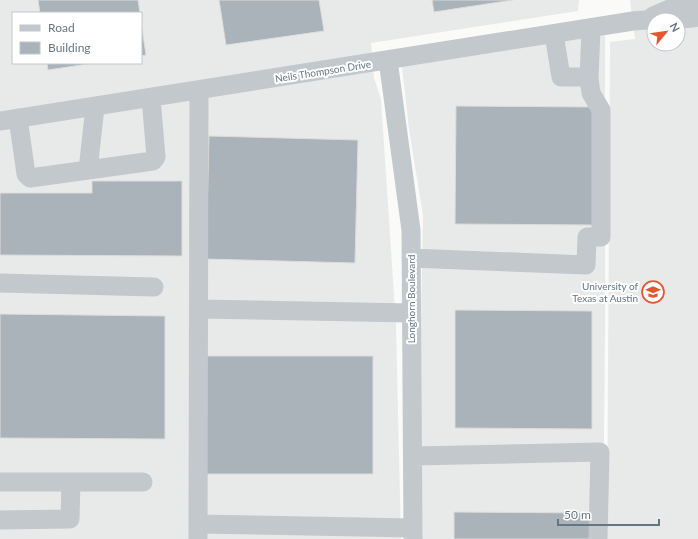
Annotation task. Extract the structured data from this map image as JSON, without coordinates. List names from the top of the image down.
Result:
{
  "streets": {
    "street": ["Neils Thompson Drive", "Longhorn Boulevard"]
  },
  "crossings": [
    ["Neils Thompson Drive", "Longhorn Boulevard"]
  ],
  "places": {
    "school or university": ["University of Texas at Austin"]
  },
  "legend": ["Road", "Building"],
  "scale_bar": "50 m",
  "north": "top right"
}
